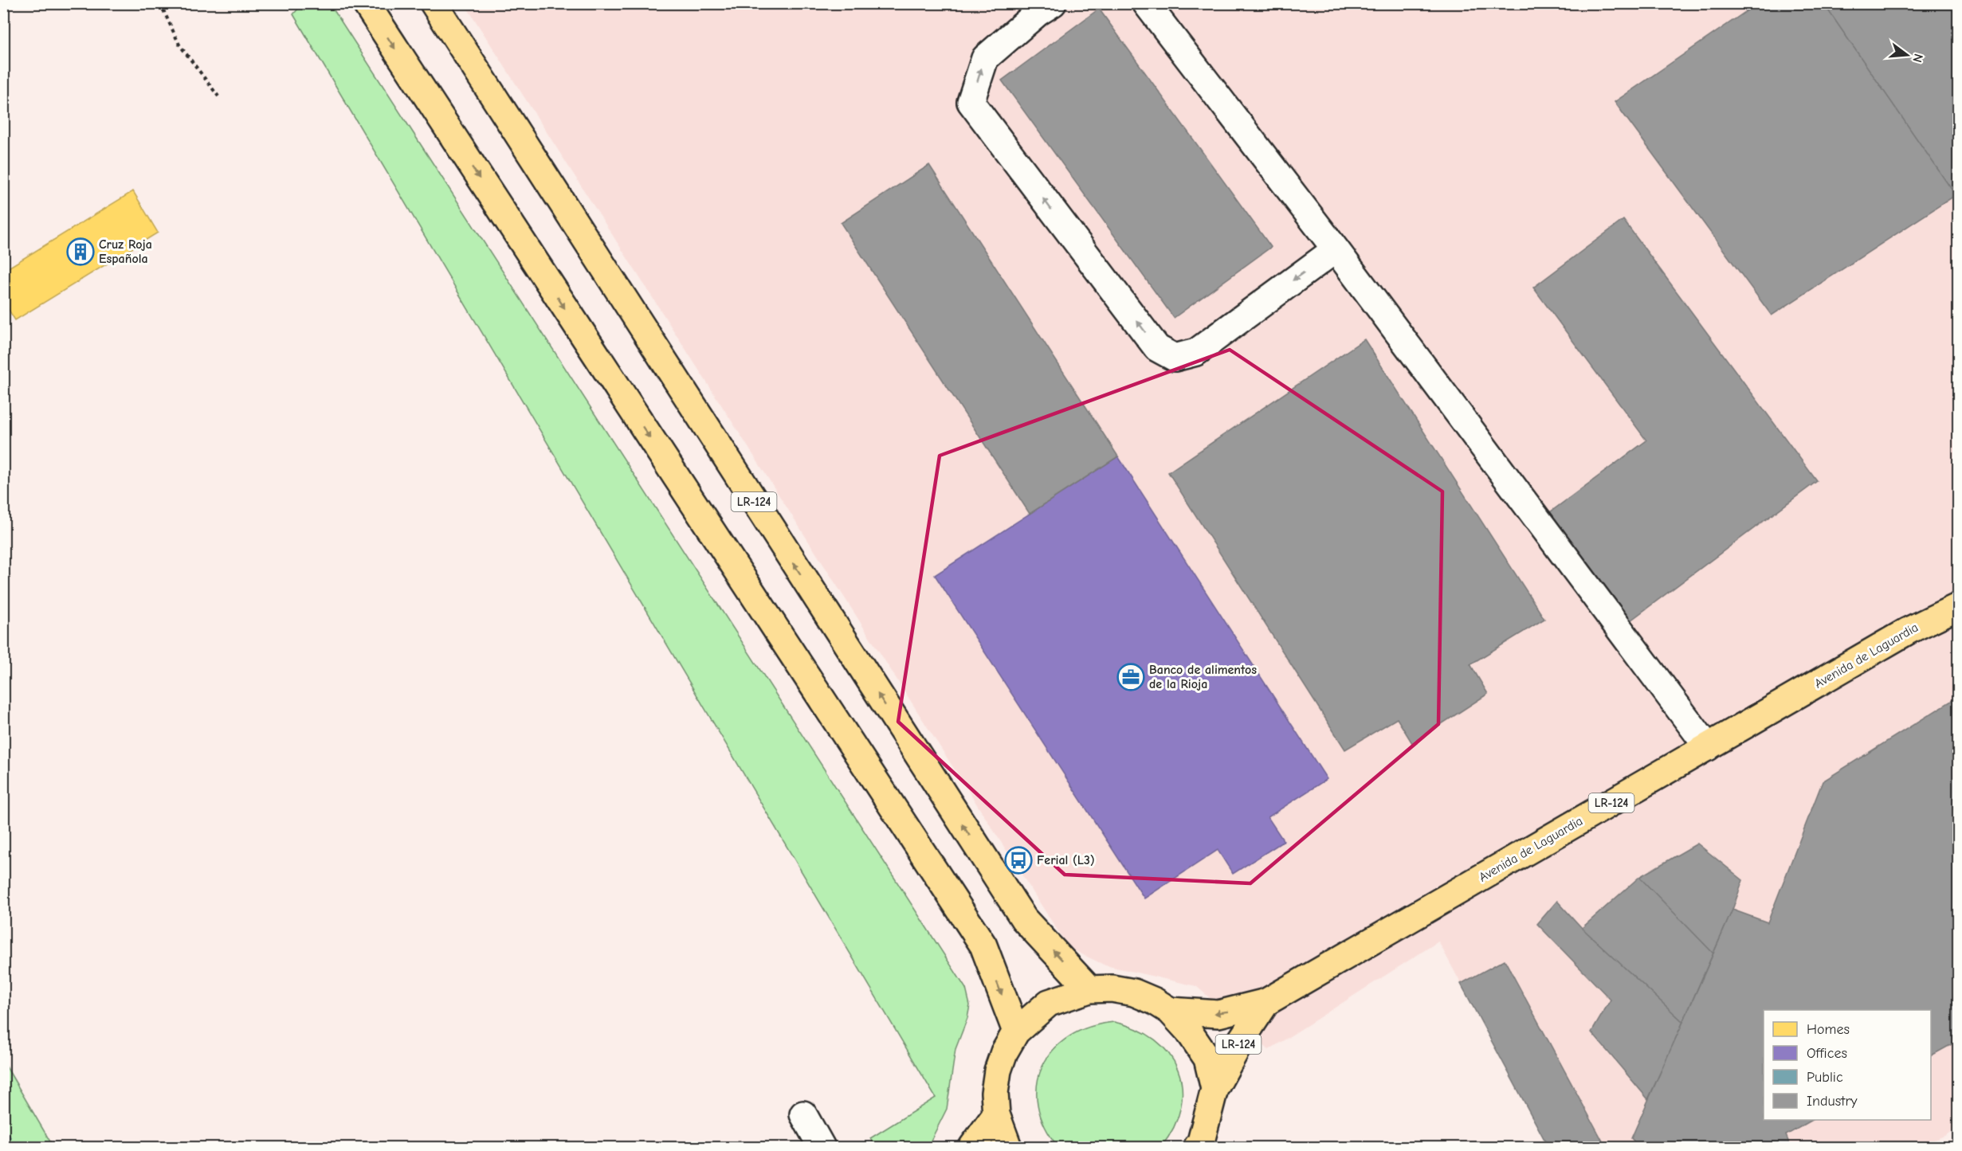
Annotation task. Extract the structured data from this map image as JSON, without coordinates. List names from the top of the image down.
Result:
{
  "streets": {
    "main road": ["LR-124", "Avenida de Laguardia"]
  },
  "crossings": [
    ["LR-124", "Avenida de Laguardia"]
  ],
  "places": {
    "building": ["Cruz Roja Española"],
    "office": ["Banco de alimentos de la Rioja"],
    "bus stop": ["Ferial (L3)"]
  },
  "legend": [
    "Homes",
    "Offices",
    "Public",
    "Industry"
  ],
  "north": "right"
}
